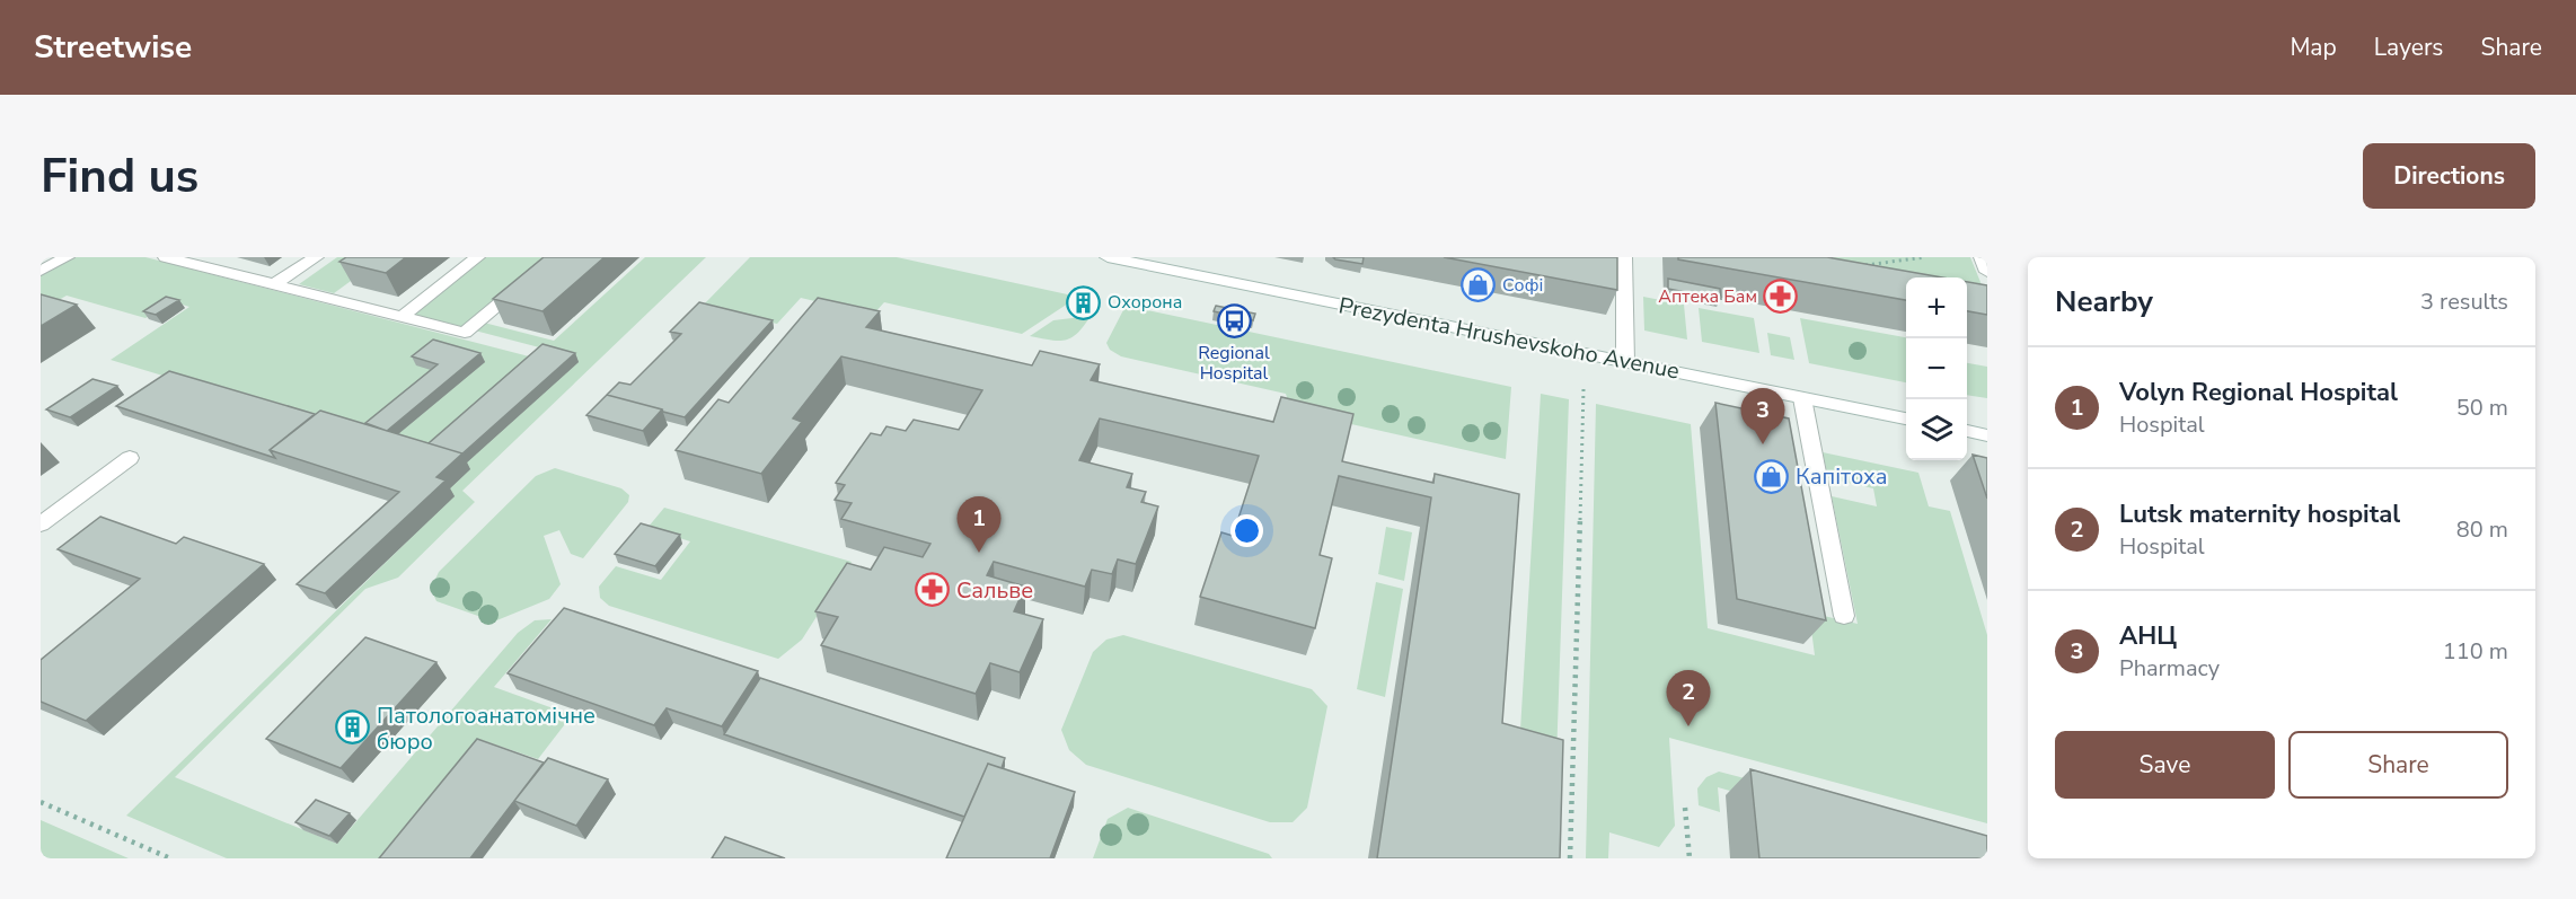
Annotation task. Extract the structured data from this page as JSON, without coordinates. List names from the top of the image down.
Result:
{
  "streets": {
    "street": ["Prezydenta Hrushevskoho Avenue"]
  },
  "places": {
    "shop": ["Софі", "Капітоха"],
    "pharmacy": ["Аптека Бам", "Сальве"],
    "building": ["Охорона", "Патологоанатомічне бюро"],
    "bus stop": ["Regional Hospital"]
  },
  "page": {
    "header": "Streetwise",
    "nav": ["Map", "Layers", "Share"],
    "buttons": [
      "Directions",
      ["Save", "Share"]
    ],
    "title": "Find us",
    "heading": ["Nearby", "3 results"],
    "map_buttons": ["+", "−"],
    "list": [
      {
        "mark": "1",
        "name": "Volyn Regional Hospital",
        "note": "Hospital",
        "value": "50 m"
      },
      {
        "mark": "2",
        "name": "Lutsk maternity hospital",
        "note": "Hospital",
        "value": "80 m"
      },
      {
        "mark": "3",
        "name": "АНЦ",
        "note": "Pharmacy",
        "value": "110 m"
      }
    ],
    "pins": ["3", "1", "2"]
  }
}
